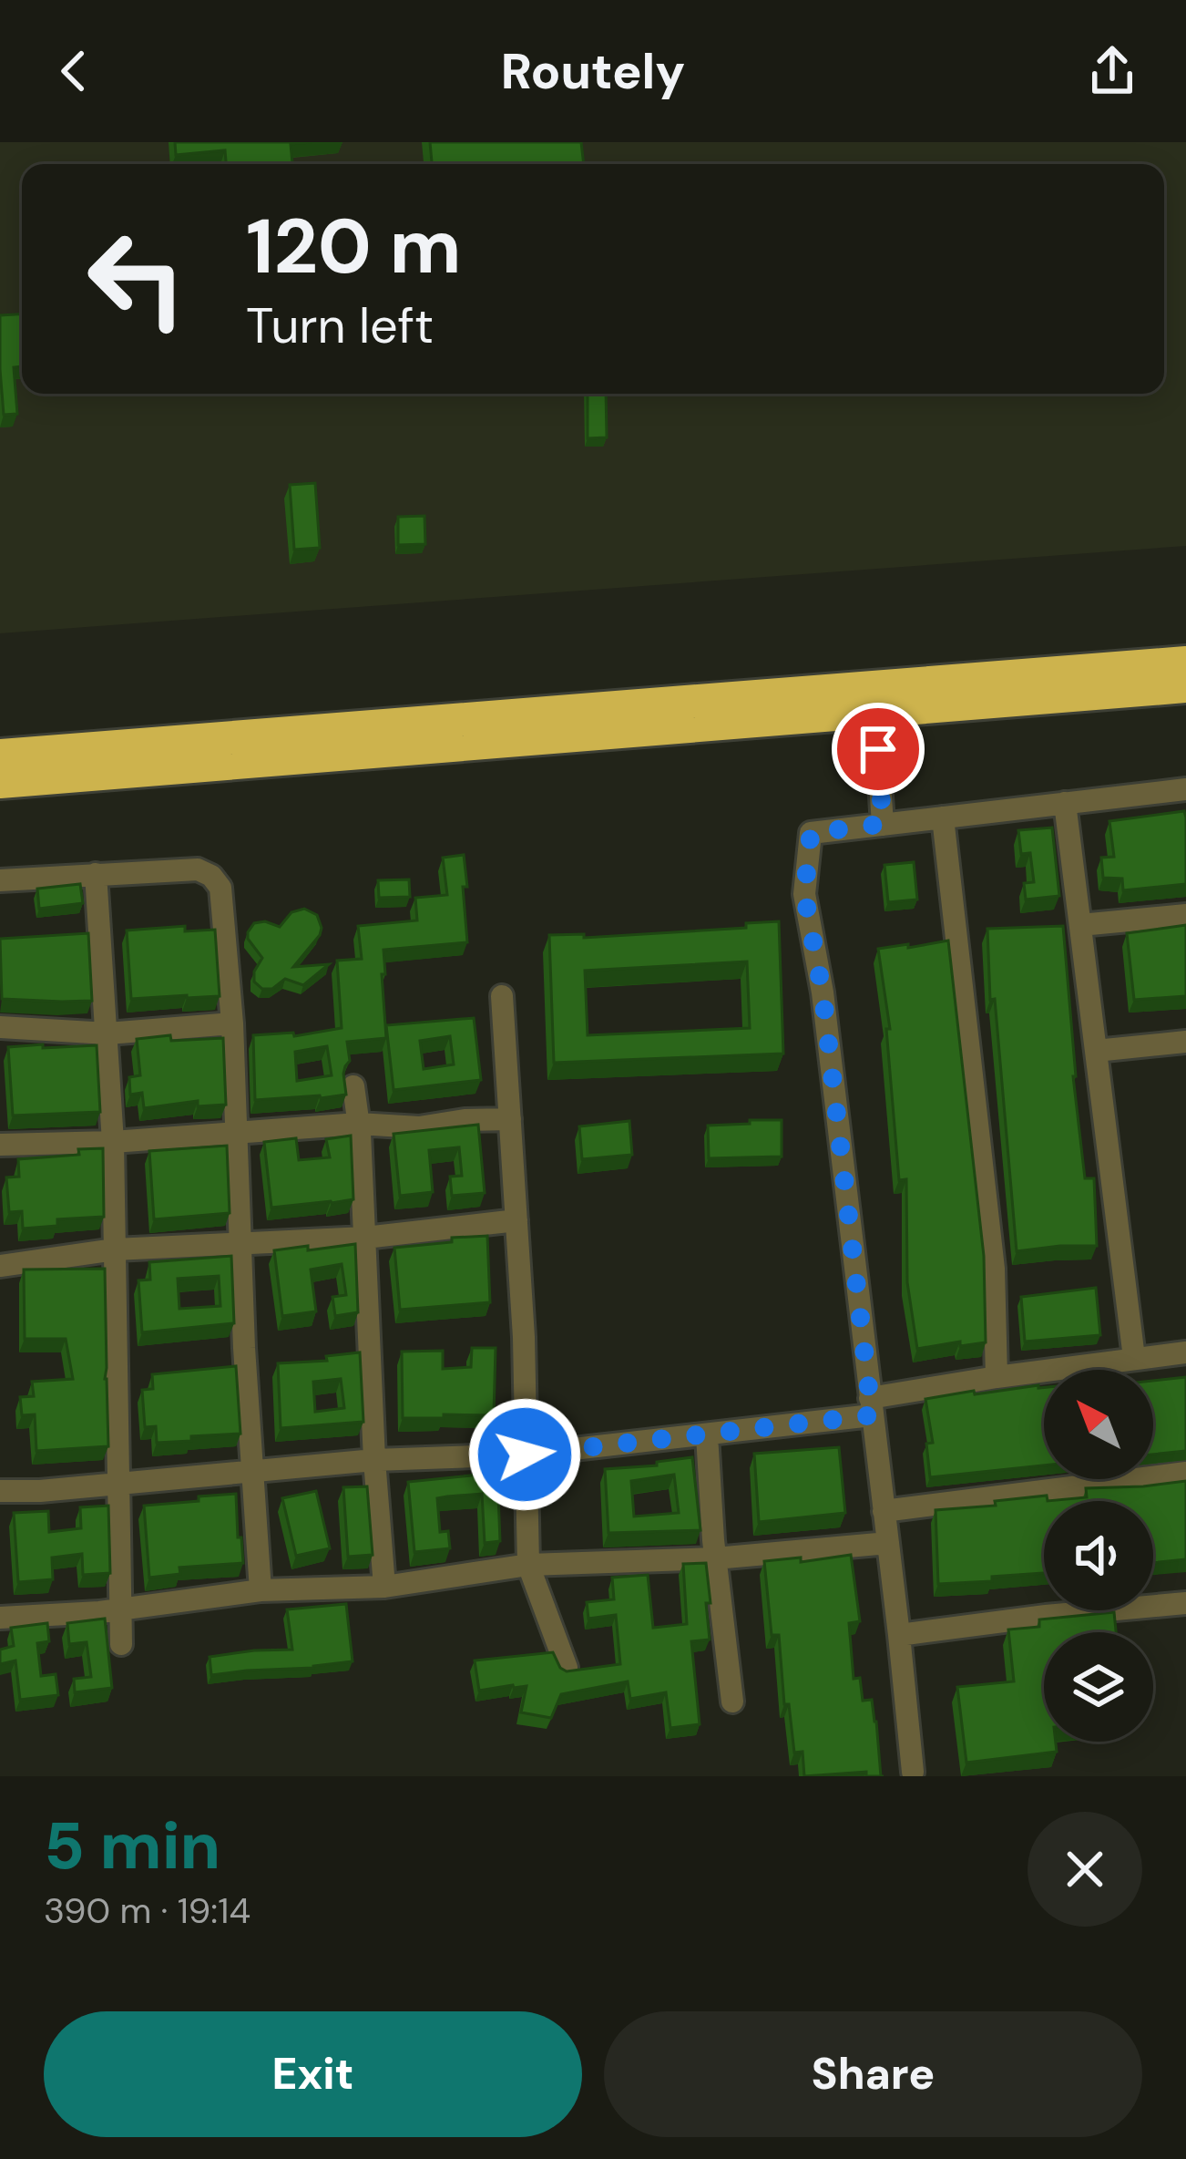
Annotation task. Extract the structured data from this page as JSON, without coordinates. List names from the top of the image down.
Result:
{
  "north": "top left",
  "page": {
    "header": "Routely",
    "turn": ["120 m", "Turn left"],
    "heading": ["5 min", "390 m · 19:14"],
    "buttons": ["Exit", "Share"]
  }
}
